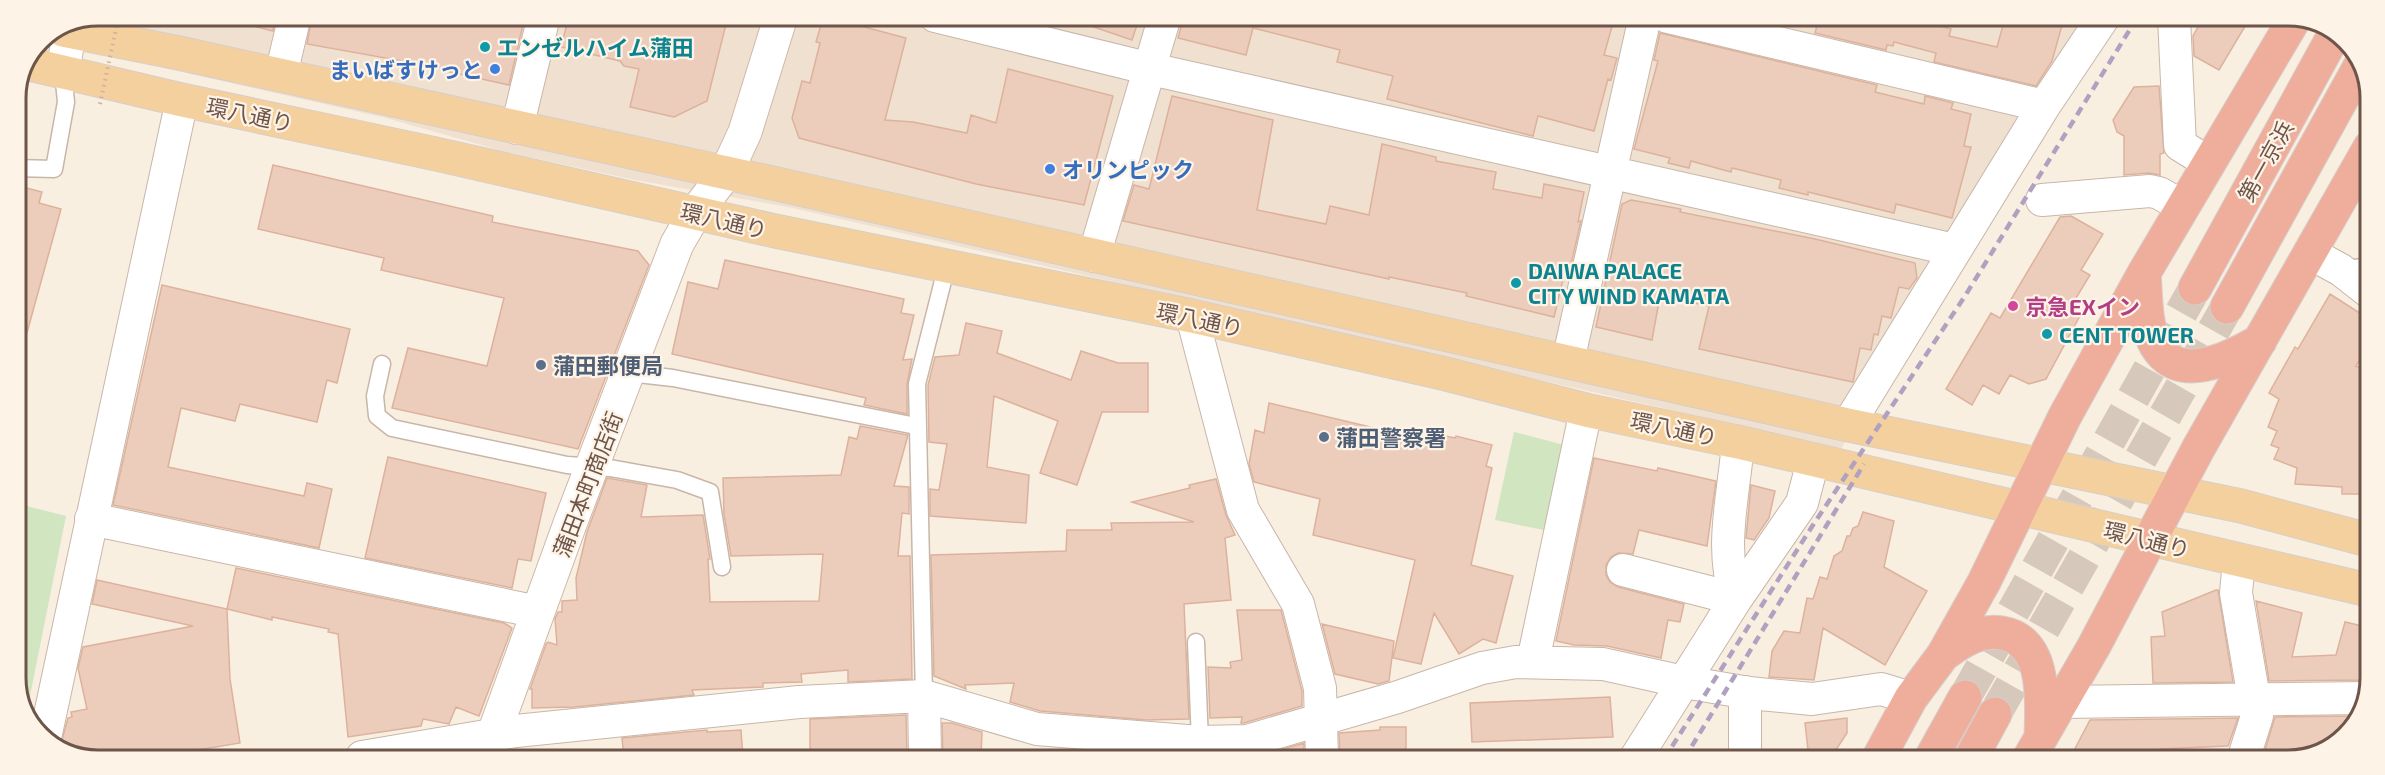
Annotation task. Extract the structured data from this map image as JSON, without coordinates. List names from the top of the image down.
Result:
{
  "streets": {
    "highway": ["第一京浜"],
    "main road": ["環八通り"],
    "street": ["蒲田本町商店街"]
  },
  "crossings": [
    ["環八通り", "蒲田本町商店街"]
  ],
  "places": [
    "エンゼルハイム蒲田",
    "まいばすけっと",
    "オリンピック",
    "DAIWA PALACE CITY WIND KAMATA",
    "京急EXイン",
    "CENT TOWER",
    "蒲田郵便局",
    "蒲田警察署"
  ]
}
